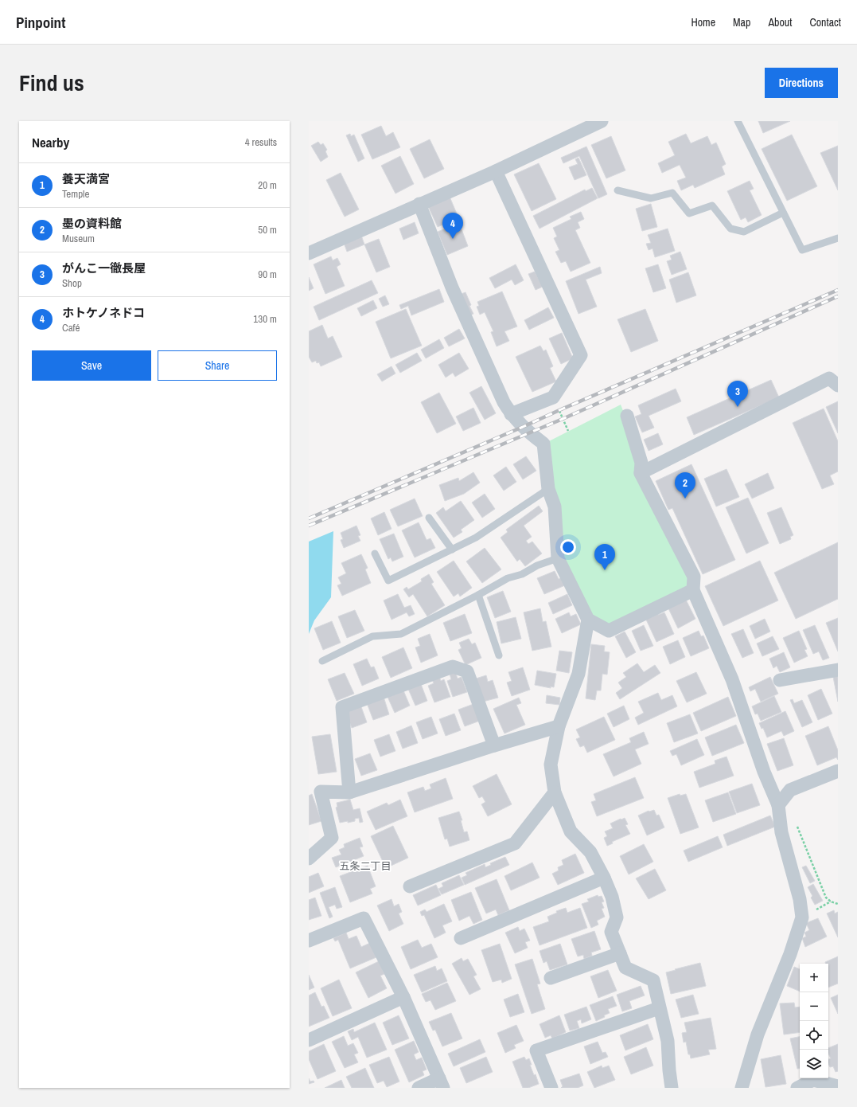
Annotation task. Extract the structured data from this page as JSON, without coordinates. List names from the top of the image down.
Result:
{
  "districts": ["五条二丁目"],
  "page": {
    "header": "Pinpoint",
    "nav": [
      "Home",
      "Map",
      "About",
      "Contact"
    ],
    "title": "Find us",
    "buttons": [
      "Directions",
      ["Save", "Share"]
    ],
    "heading": ["Nearby", "4 results"],
    "list": [
      {
        "mark": "1",
        "name": "養天満宮",
        "note": "Temple",
        "value": "20 m"
      },
      {
        "mark": "2",
        "name": "墨の資料館",
        "note": "Museum",
        "value": "50 m"
      },
      {
        "mark": "3",
        "name": "がんこ一徹長屋",
        "note": "Shop",
        "value": "90 m"
      },
      {
        "mark": "4",
        "name": "ホトケノネドコ",
        "note": "Café",
        "value": "130 m"
      }
    ],
    "pins": [
      "4",
      "3",
      "2",
      "1"
    ],
    "map_buttons": ["+", "−"]
  }
}
